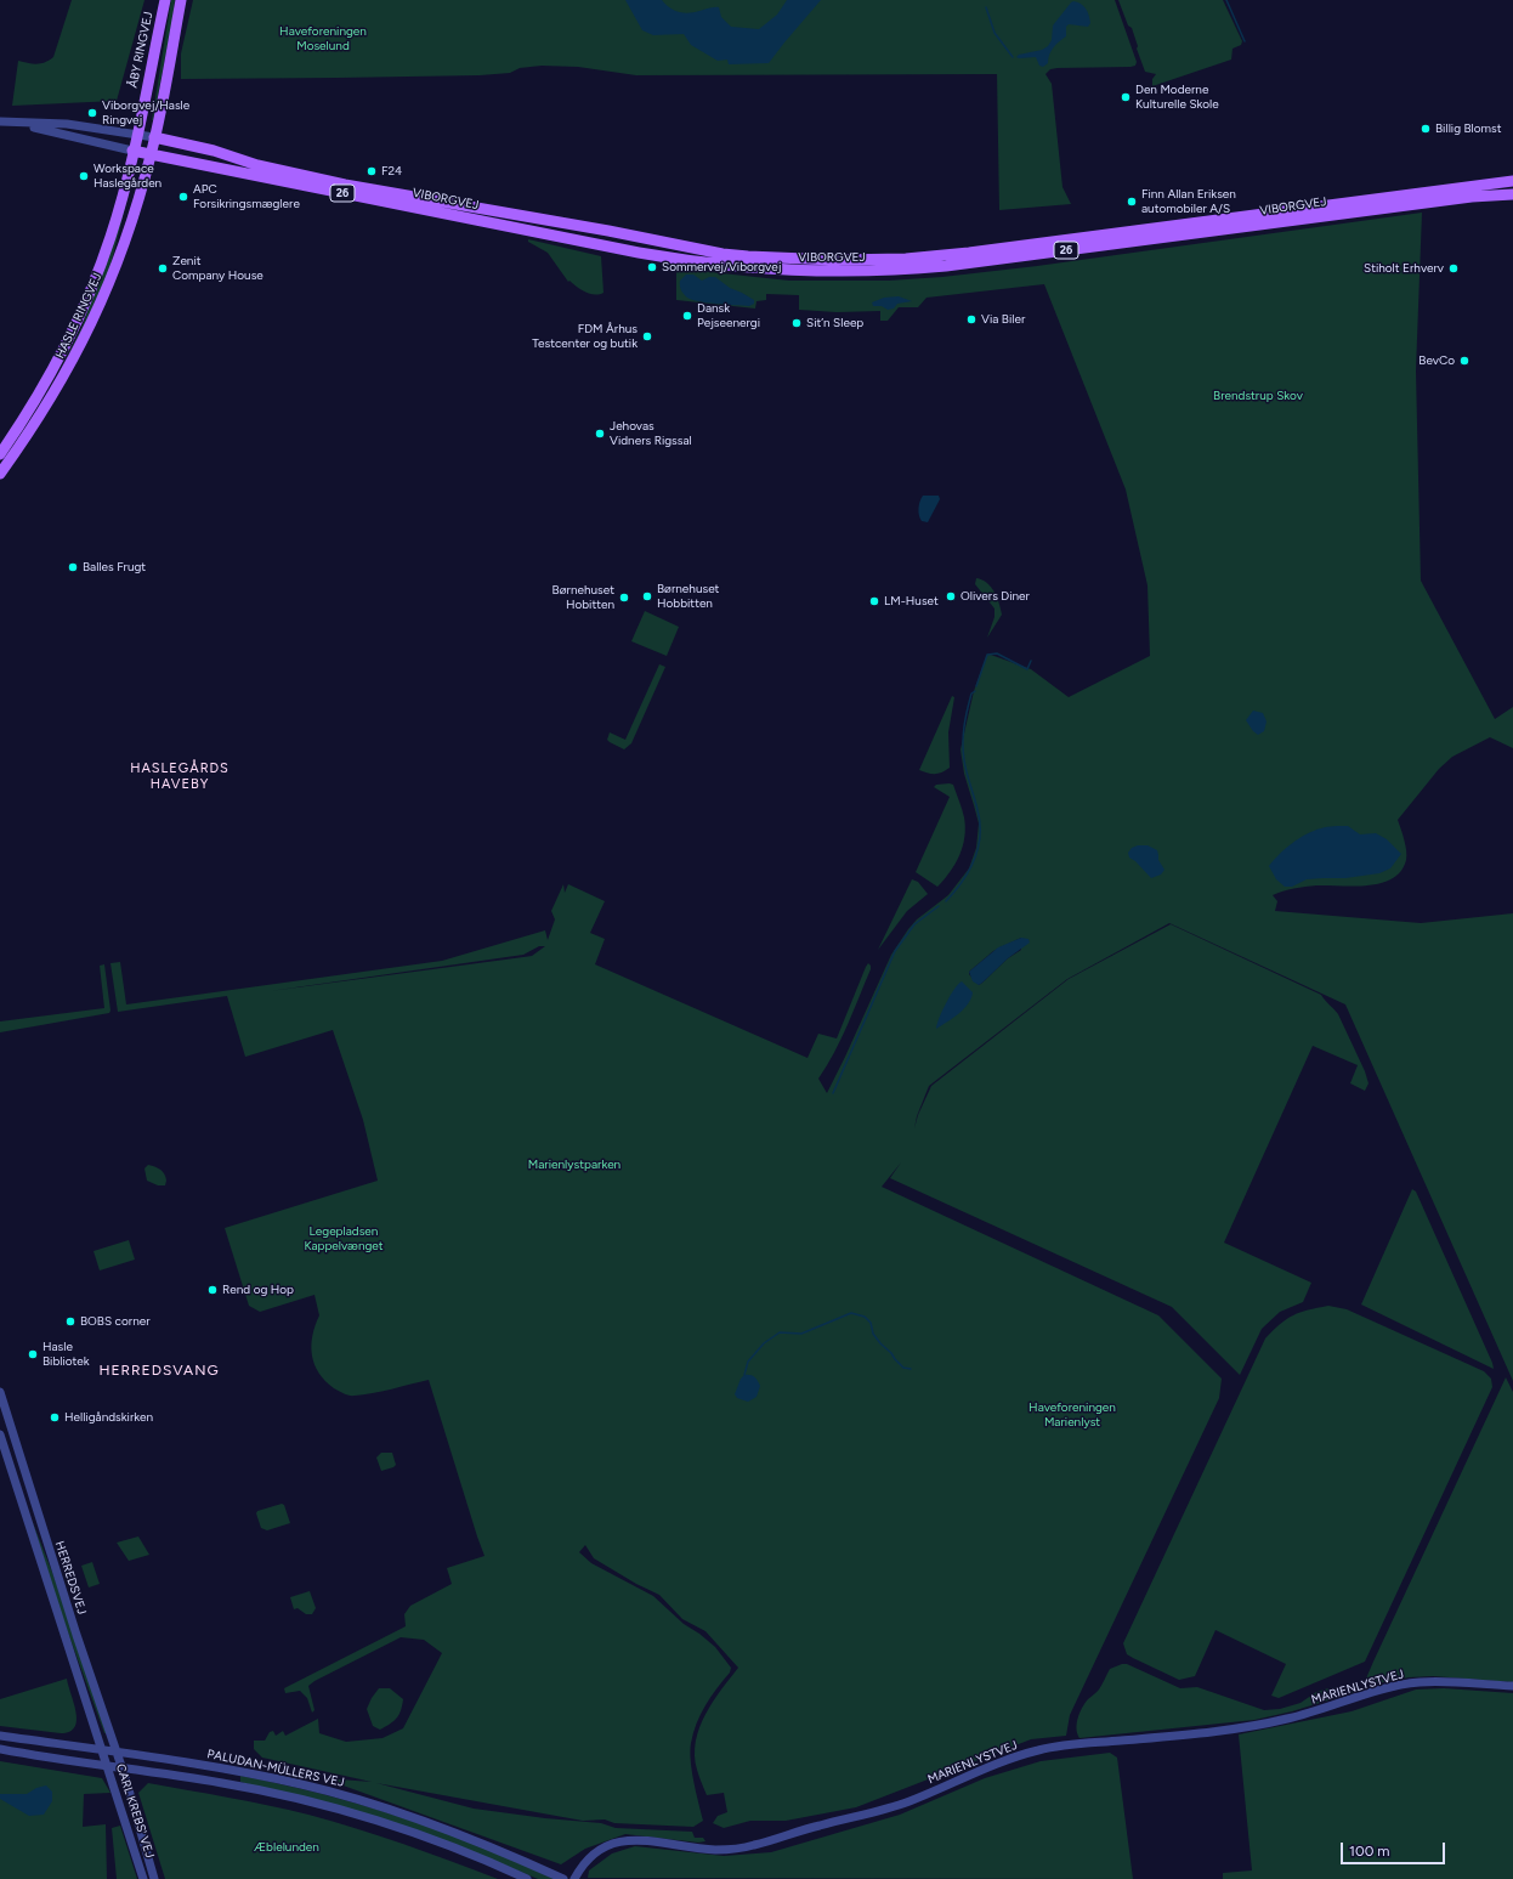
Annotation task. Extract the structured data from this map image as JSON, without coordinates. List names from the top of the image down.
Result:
{
  "streets": {
    "main road": [
      "ÅBY RINGVEJ",
      "26",
      "VIBORGVEJ",
      "HASLE RINGVEJ"
    ],
    "street": [
      "HERREDSVEJ",
      "MARIENLYSTVEJ",
      "PALUDAN-MÜLLERS VEJ",
      "CARL KREBS' VEJ"
    ]
  },
  "crossings": [
    ["ÅBY RINGVEJ", "VIBORGVEJ"],
    ["ÅBY RINGVEJ", "HASLE RINGVEJ"],
    ["VIBORGVEJ", "HASLE RINGVEJ"],
    ["HERREDSVEJ", "PALUDAN-MÜLLERS VEJ"],
    ["HERREDSVEJ", "CARL KREBS' VEJ"],
    ["PALUDAN-MÜLLERS VEJ", "CARL KREBS' VEJ"]
  ],
  "districts": ["HASLEGÅRDS HAVEBY", "HERREDSVANG"],
  "parks": [
    "Haveforeningen Moselund",
    "Brendstrup Skov",
    "Marienlystparken",
    "Legepladsen Kappelvænget",
    "Haveforeningen Marienlyst",
    "Æblelunden"
  ],
  "places": [
    "Den Moderne Kulturelle Skole",
    "Viborgvej/Hasle Ringvej",
    "Billig Blomst",
    "F24",
    "Workspace Haslegården",
    "APC Forsikringsmæglere",
    "Finn Allan Eriksen automobiler A/S",
    "Sommervej/Viborgvej",
    "Zenit Company House",
    "Stiholt Erhverv",
    "Dansk Pejseenergi",
    "Via Biler",
    "Sit’n Sleep",
    "FDM Århus Testcenter og butik",
    "BevCo",
    "Jehovas Vidners Rigssal",
    "Balles Frugt",
    "Børnehuset Hobbitten",
    "Olivers Diner",
    "Børnehuset Hobitten",
    "LM-Huset",
    "Rend og Hop",
    "BOBS corner",
    "Hasle Bibliotek",
    "Helligåndskirken"
  ],
  "scale_bar": "100 m"
}
